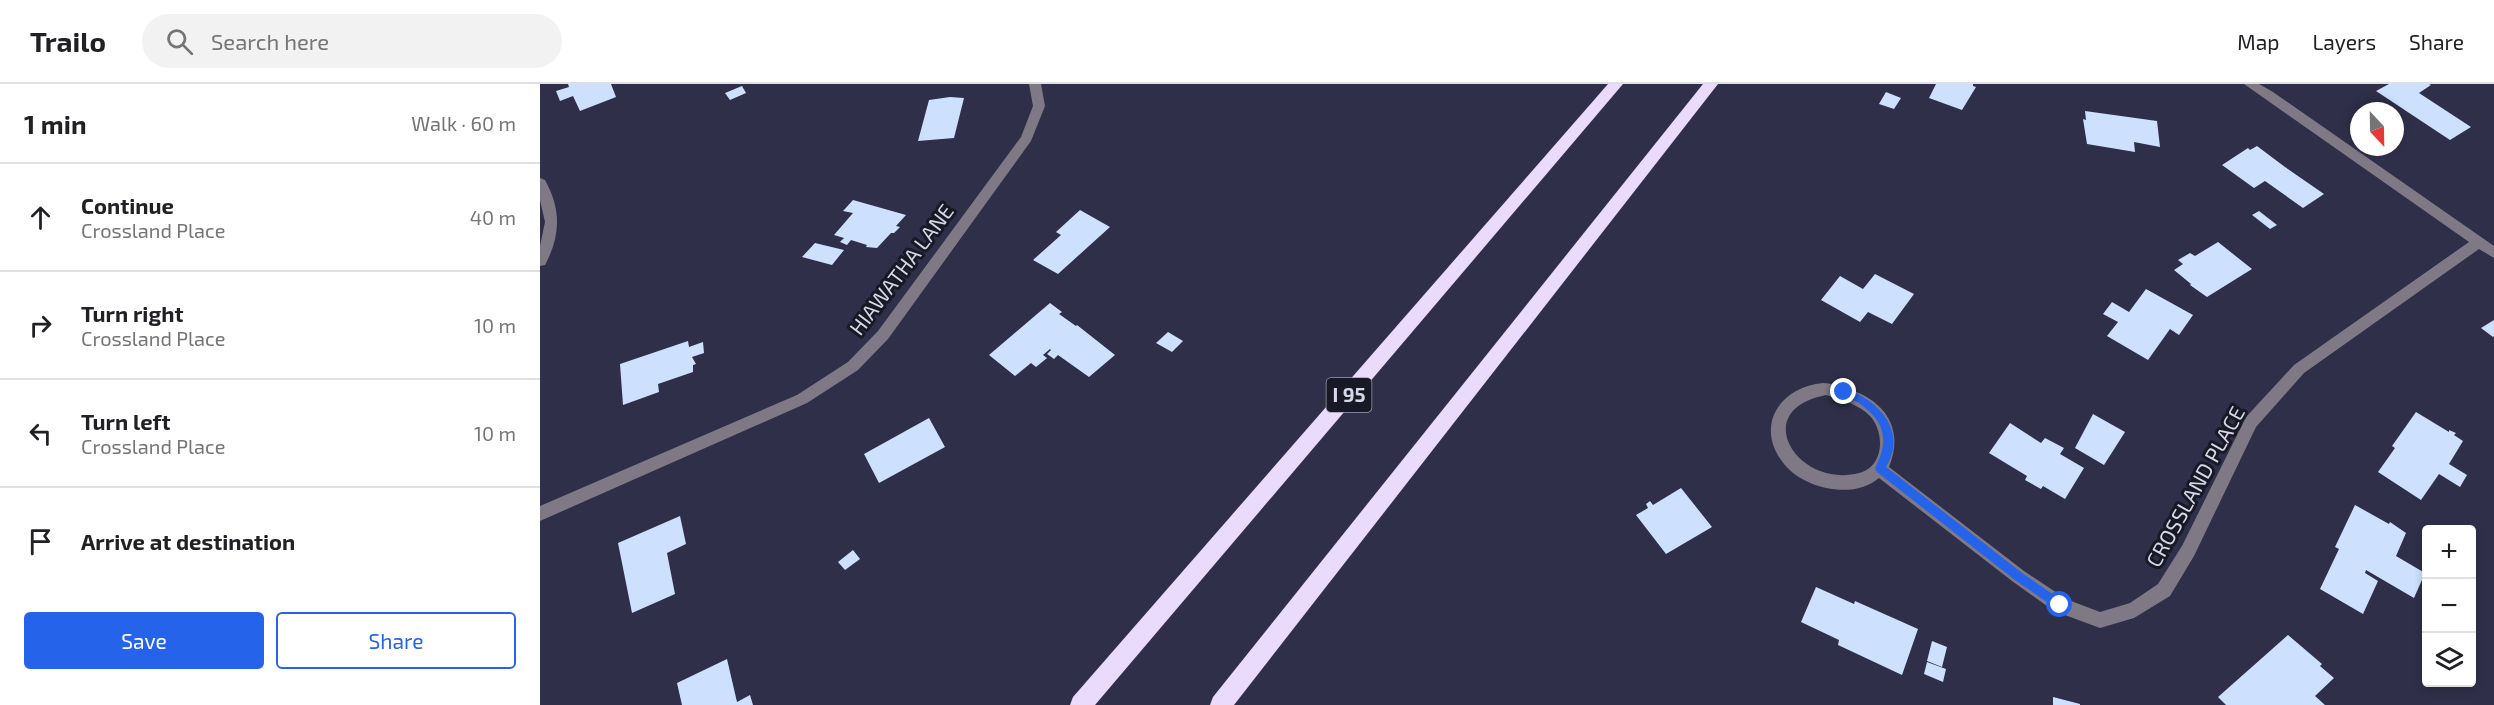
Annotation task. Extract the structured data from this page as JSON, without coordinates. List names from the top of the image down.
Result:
{
  "streets": {
    "highway": ["I 95"],
    "street": ["HIAWATHA LANE", "CROSSLAND PLACE"]
  },
  "north": "bottom",
  "page": {
    "header": "Trailo",
    "search": "Search here",
    "nav": ["Map", "Layers", "Share"],
    "heading": ["1 min", "Walk · 60 m"],
    "list": [
      ["Continue", "Crossland Place", "40 m"],
      ["Turn right", "Crossland Place", "10 m"],
      ["Turn left", "Crossland Place", "10 m"],
      "Arrive at destination"
    ],
    "map_buttons": ["+", "−"],
    "buttons": ["Save", "Share"]
  }
}
